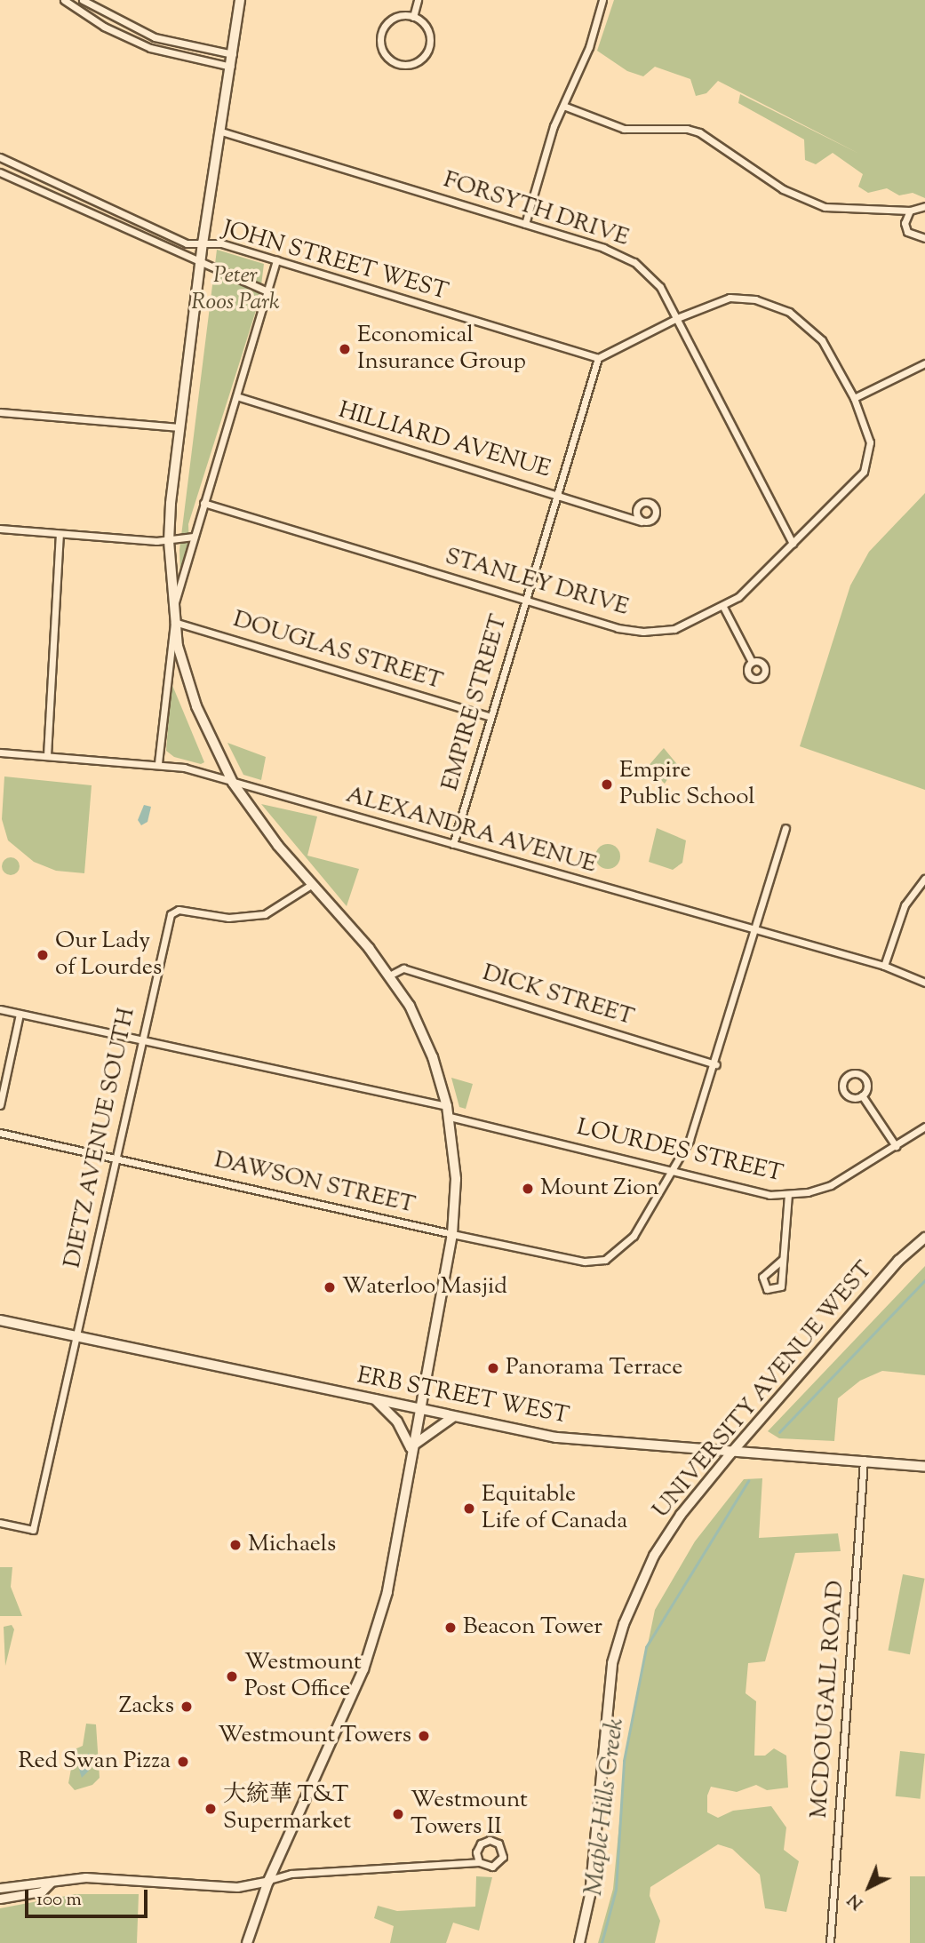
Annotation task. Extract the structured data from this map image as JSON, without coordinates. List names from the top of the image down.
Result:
{
  "streets": {
    "main road": ["UNIVERSITY AVENUE WEST", "ERB STREET WEST"],
    "street": [
      "FORSYTH DRIVE",
      "JOHN STREET WEST",
      "HILLIARD AVENUE",
      "STANLEY DRIVE",
      "DOUGLAS STREET",
      "EMPIRE STREET",
      "ALEXANDRA AVENUE",
      "DICK STREET",
      "DIETZ AVENUE SOUTH",
      "LOURDES STREET",
      "DAWSON STREET",
      "MCDOUGALL ROAD"
    ]
  },
  "crossings": [
    ["FORSYTH DRIVE", "STANLEY DRIVE"],
    ["JOHN STREET WEST", "STANLEY DRIVE"],
    ["JOHN STREET WEST", "EMPIRE STREET"],
    ["HILLIARD AVENUE", "EMPIRE STREET"],
    ["STANLEY DRIVE", "EMPIRE STREET"],
    ["DOUGLAS STREET", "EMPIRE STREET"],
    ["EMPIRE STREET", "ALEXANDRA AVENUE"],
    ["DIETZ AVENUE SOUTH", "DAWSON STREET"],
    ["DIETZ AVENUE SOUTH", "ERB STREET WEST"],
    ["LOURDES STREET", "DAWSON STREET"],
    ["UNIVERSITY AVENUE WEST", "ERB STREET WEST"],
    ["ERB STREET WEST", "MCDOUGALL ROAD"]
  ],
  "water": ["Maple Hills Creek"],
  "parks": ["Peter Roos Park"],
  "places": [
    "Economical Insurance Group",
    "Empire Public School",
    "Our Lady of Lourdes",
    "Mount Zion",
    "Waterloo Masjid",
    "Panorama Terrace",
    "Equitable Life of Canada",
    "Michaels",
    "Beacon Tower",
    "Westmount Post Office",
    "Zacks",
    "Westmount Towers",
    "Red Swan Pizza",
    "大統華 T&T Supermarket",
    "Westmount Towers II"
  ],
  "scale_bar": "100 m",
  "north": "bottom left"
}
